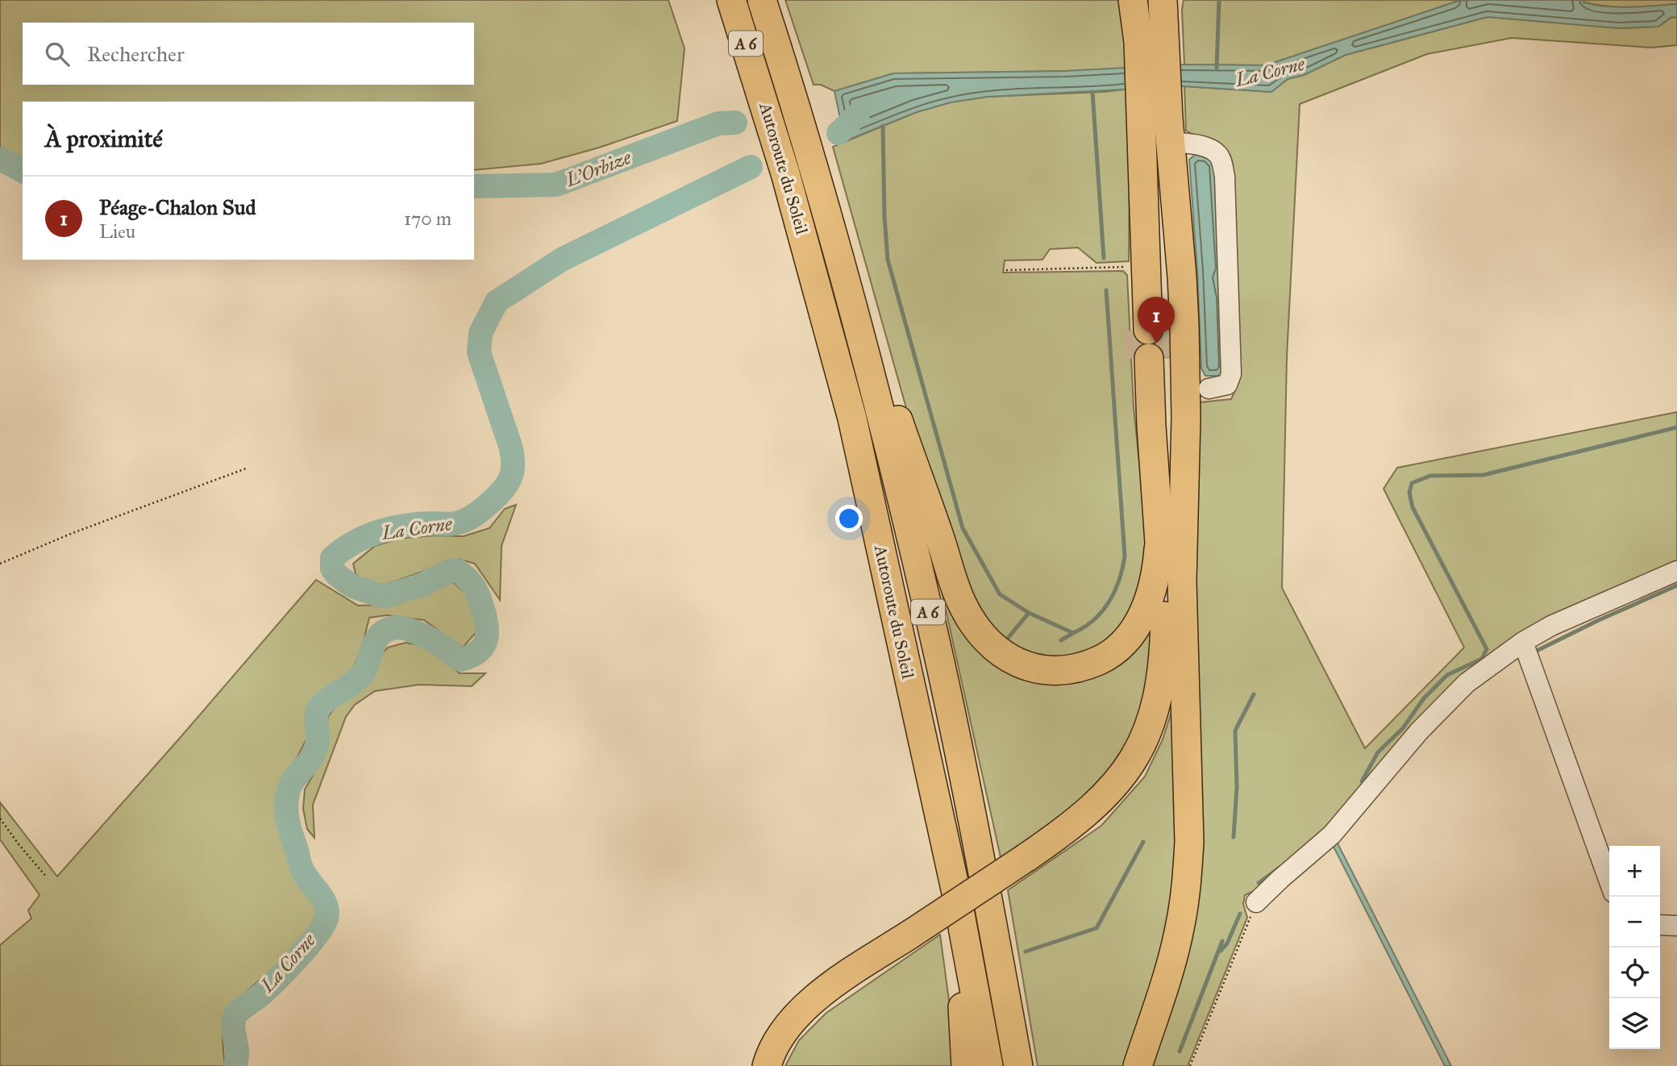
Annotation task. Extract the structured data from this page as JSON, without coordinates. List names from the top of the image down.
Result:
{
  "streets": {
    "highway": ["A 6", "Autoroute du Soleil"]
  },
  "water": ["La Corne", "L'Orbize"],
  "page": {
    "search": "Rechercher",
    "heading": "À proximité",
    "list": [
      {
        "mark": "1",
        "name": "Péage-Chalon Sud",
        "note": "Lieu",
        "value": "170 m"
      }
    ],
    "pins": "1",
    "map_buttons": ["+", "−"]
  }
}
